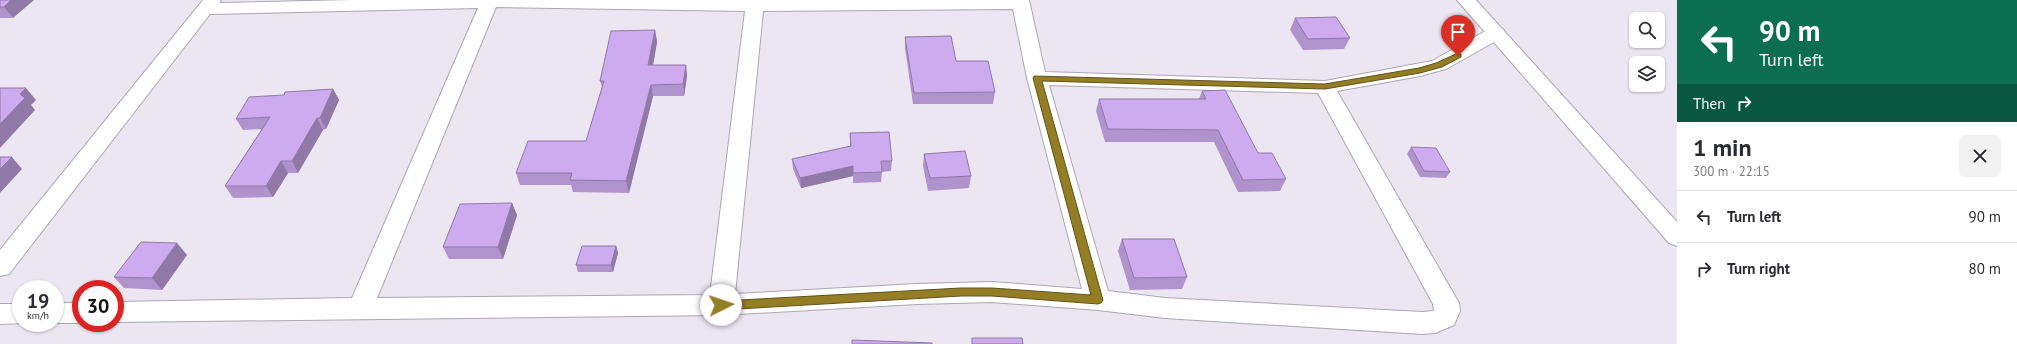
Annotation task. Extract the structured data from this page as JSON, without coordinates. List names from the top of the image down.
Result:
{
  "page": {
    "turn": ["90 m", "Turn left"],
    "then": "Then",
    "heading": ["1 min", "300 m · 22:15"],
    "list": [
      {
        "name": "Turn left",
        "value": "90 m"
      },
      {
        "name": "Turn right",
        "value": "80 m"
      }
    ],
    "speed": "19 km/h",
    "limit": "30"
  }
}
